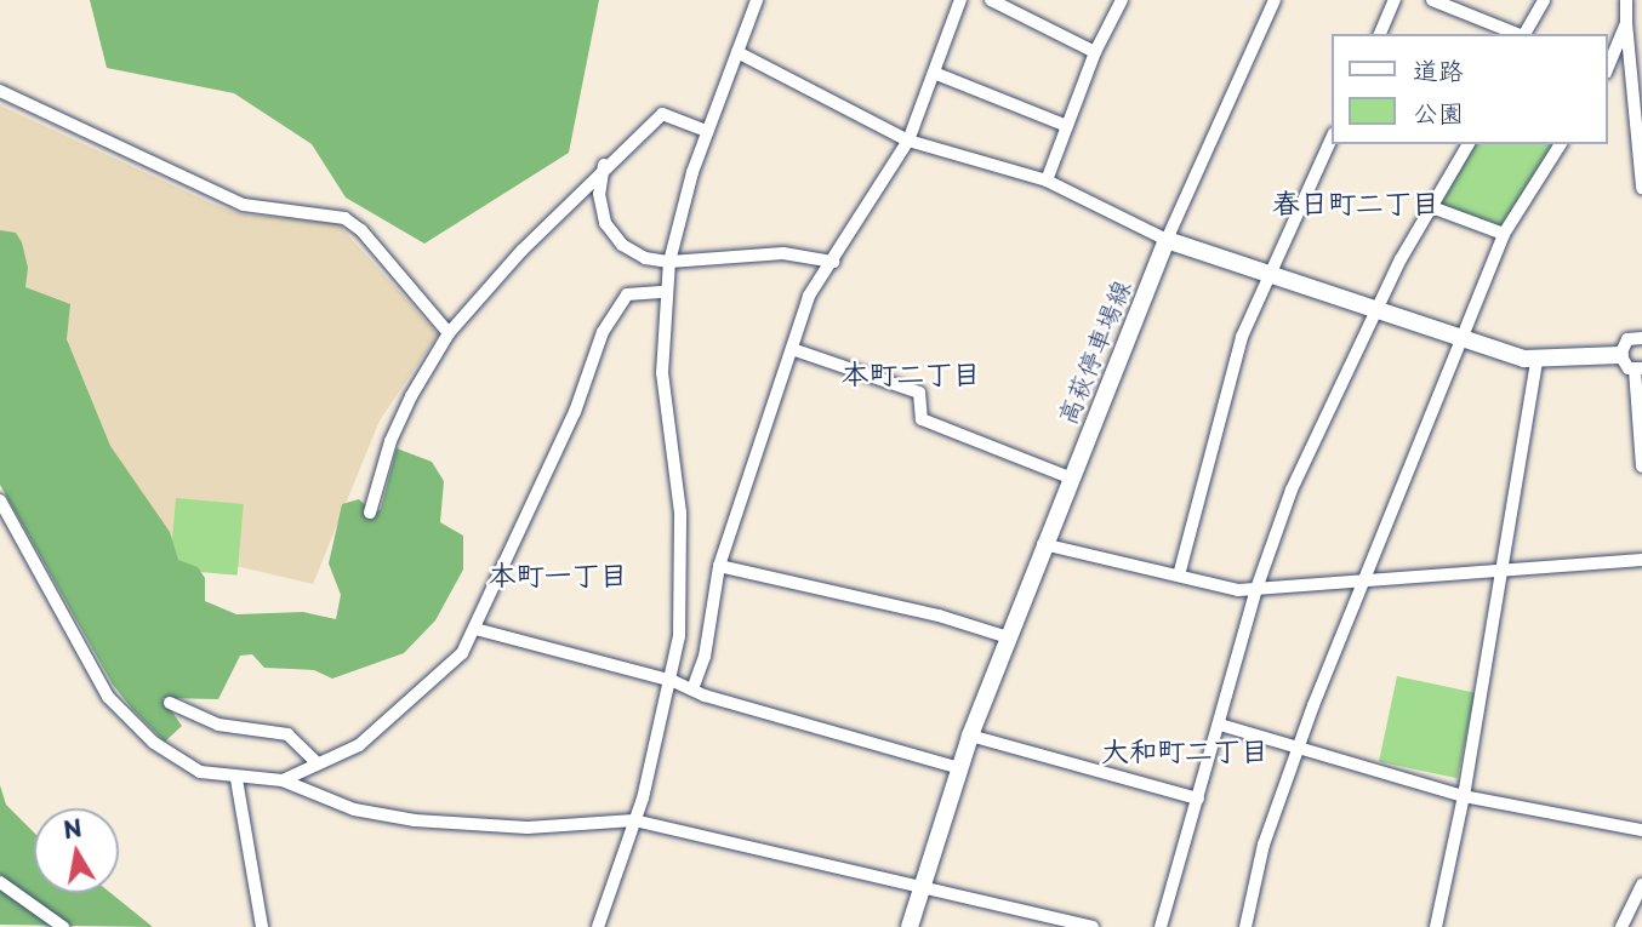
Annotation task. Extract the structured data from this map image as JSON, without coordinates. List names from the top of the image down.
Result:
{
  "streets": {
    "main road": ["高萩停車場線"]
  },
  "districts": [
    "春日町二丁目",
    "本町二丁目",
    "本町一丁目",
    "大和町二丁目"
  ],
  "legend": ["道路", "公園"],
  "north": "top"
}
